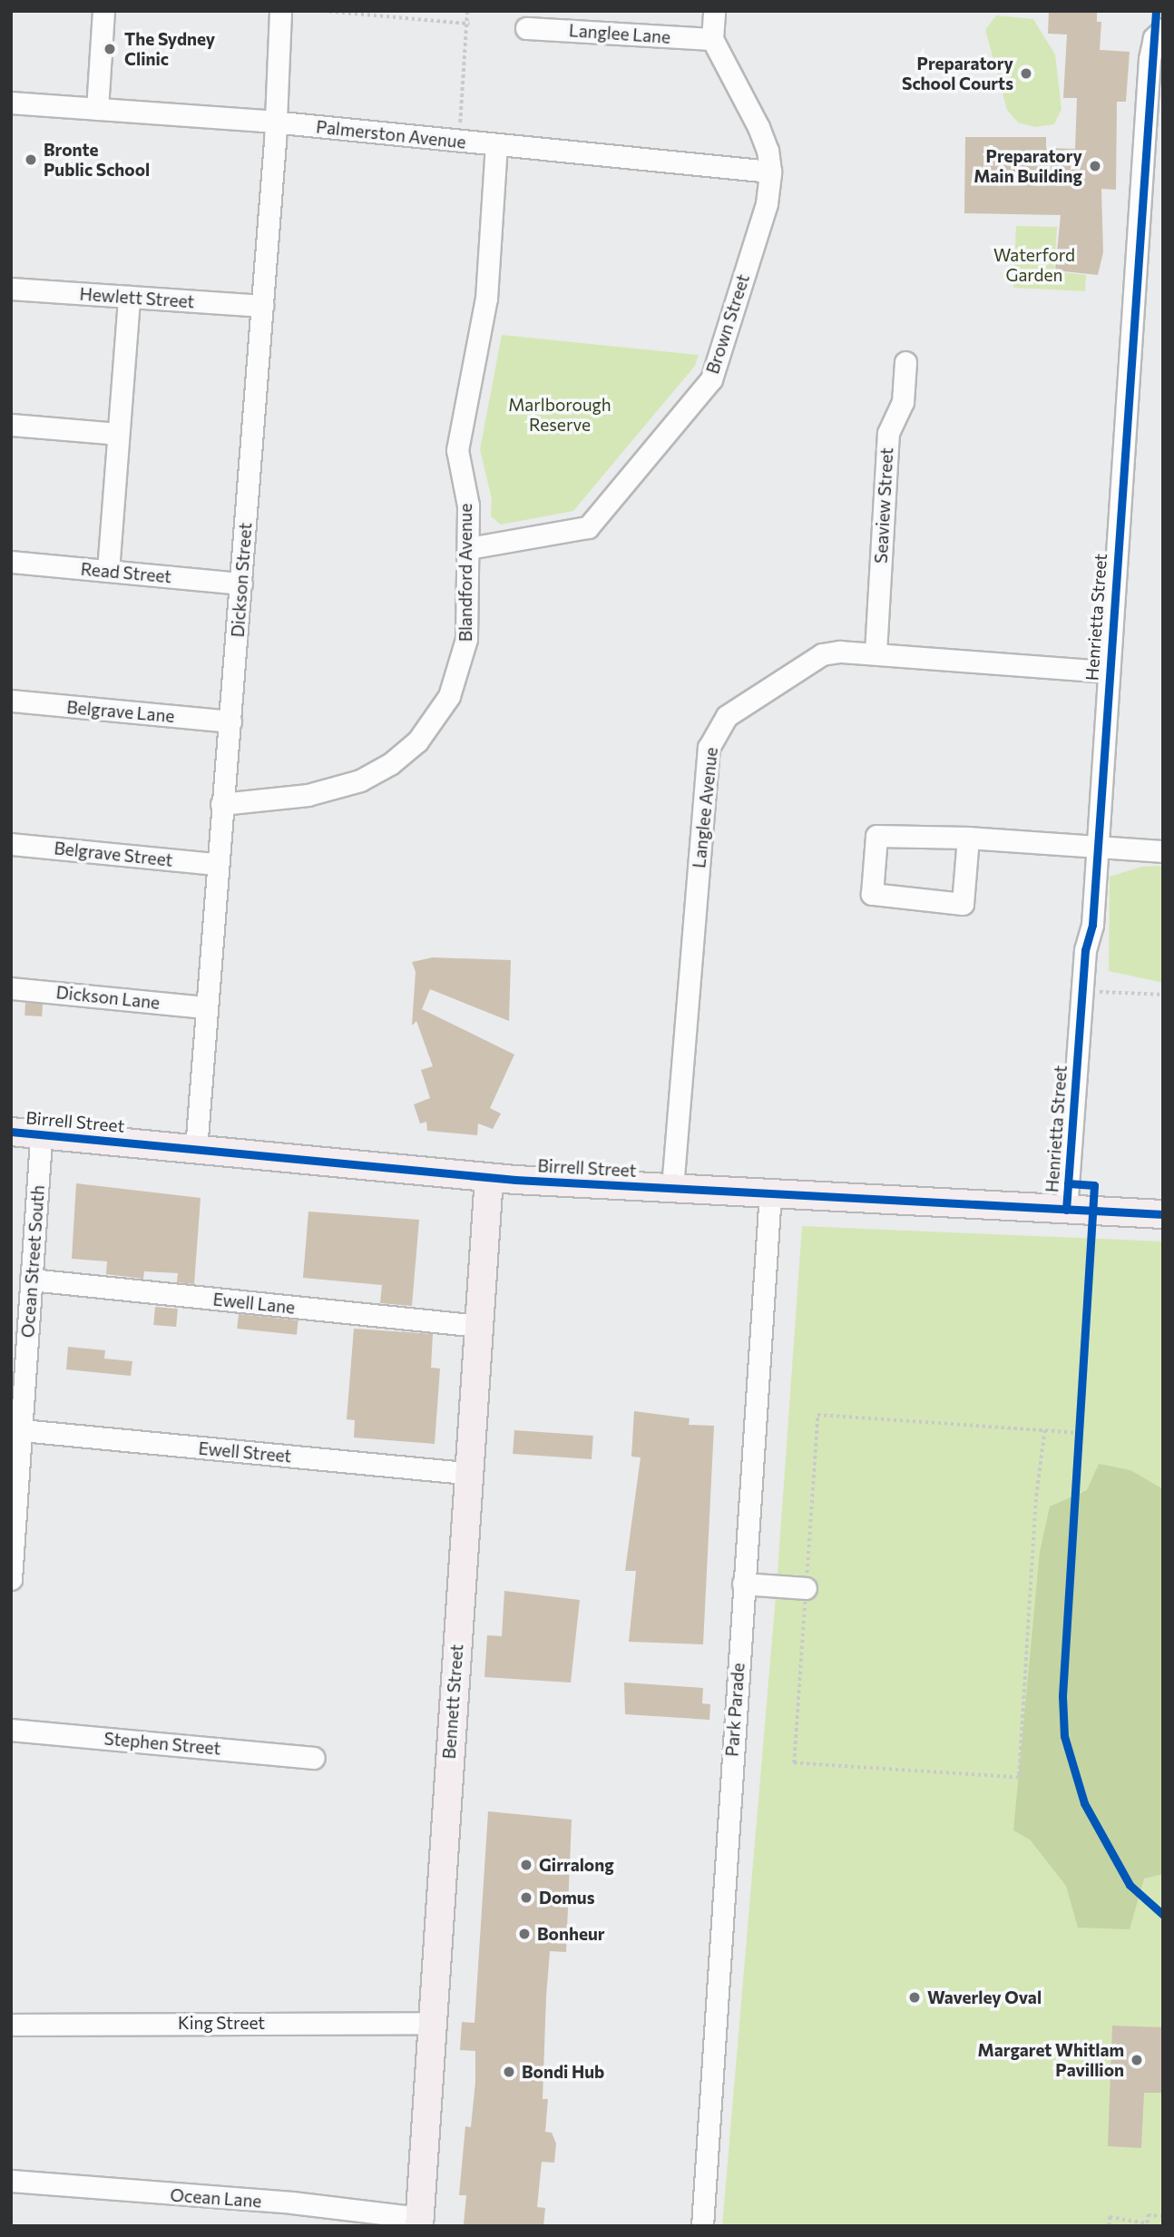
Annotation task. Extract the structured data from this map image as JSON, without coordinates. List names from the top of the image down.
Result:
{
  "streets": {
    "main road": ["Birrell Street", "Bennett Street"],
    "street": [
      "Langlee Lane",
      "Palmerston Avenue",
      "Hewlett Street",
      "Brown Street",
      "Seaview Street",
      "Read Street",
      "Blandford Avenue",
      "Dickson Street",
      "Henrietta Street",
      "Belgrave Lane",
      "Langlee Avenue",
      "Belgrave Street",
      "Dickson Lane",
      "Ocean Street South",
      "Ewell Lane",
      "Ewell Street",
      "Park Parade",
      "Stephen Street",
      "King Street",
      "Ocean Lane"
    ]
  },
  "crossings": [
    ["Langlee Lane", "Brown Street"],
    ["Palmerston Avenue", "Brown Street"],
    ["Palmerston Avenue", "Blandford Avenue"],
    ["Palmerston Avenue", "Dickson Street"],
    ["Hewlett Street", "Dickson Street"],
    ["Brown Street", "Blandford Avenue"],
    ["Seaview Street", "Langlee Avenue"],
    ["Read Street", "Dickson Street"],
    ["Blandford Avenue", "Dickson Street"],
    ["Dickson Street", "Belgrave Lane"],
    ["Dickson Street", "Belgrave Street"],
    ["Dickson Street", "Dickson Lane"],
    ["Dickson Street", "Birrell Street"],
    ["Henrietta Street", "Langlee Avenue"],
    ["Henrietta Street", "Birrell Street"],
    ["Langlee Avenue", "Birrell Street"],
    ["Birrell Street", "Ocean Street South"],
    ["Birrell Street", "Bennett Street"],
    ["Birrell Street", "Park Parade"],
    ["Ocean Street South", "Ewell Lane"],
    ["Ocean Street South", "Ewell Street"],
    ["Ewell Lane", "Bennett Street"],
    ["Ewell Street", "Bennett Street"],
    ["Bennett Street", "King Street"],
    ["Bennett Street", "Ocean Lane"]
  ],
  "parks": ["Waterford Garden", "Marlborough Reserve"],
  "places": [
    "The Sydney Clinic",
    "Preparatory School Courts",
    "Bronte Public School",
    "Preparatory Main Building",
    "Girralong",
    "Domus",
    "Bonheur",
    "Waverley Oval",
    "Margaret Whitlam Pavillion",
    "Bondi Hub"
  ]
}
